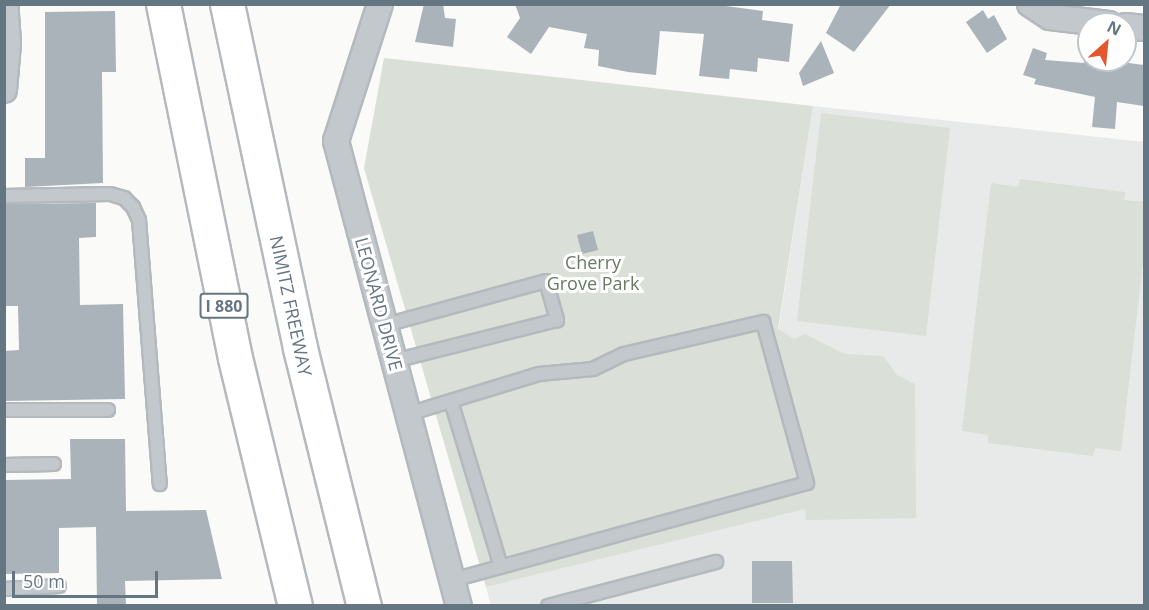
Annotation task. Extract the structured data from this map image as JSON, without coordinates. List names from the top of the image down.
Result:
{
  "streets": {
    "highway": ["I 880", "NIMITZ FREEWAY"],
    "street": ["LEONARD DRIVE"]
  },
  "parks": ["Cherry Grove Park"],
  "scale_bar": "50 m",
  "north": "top right"
}
